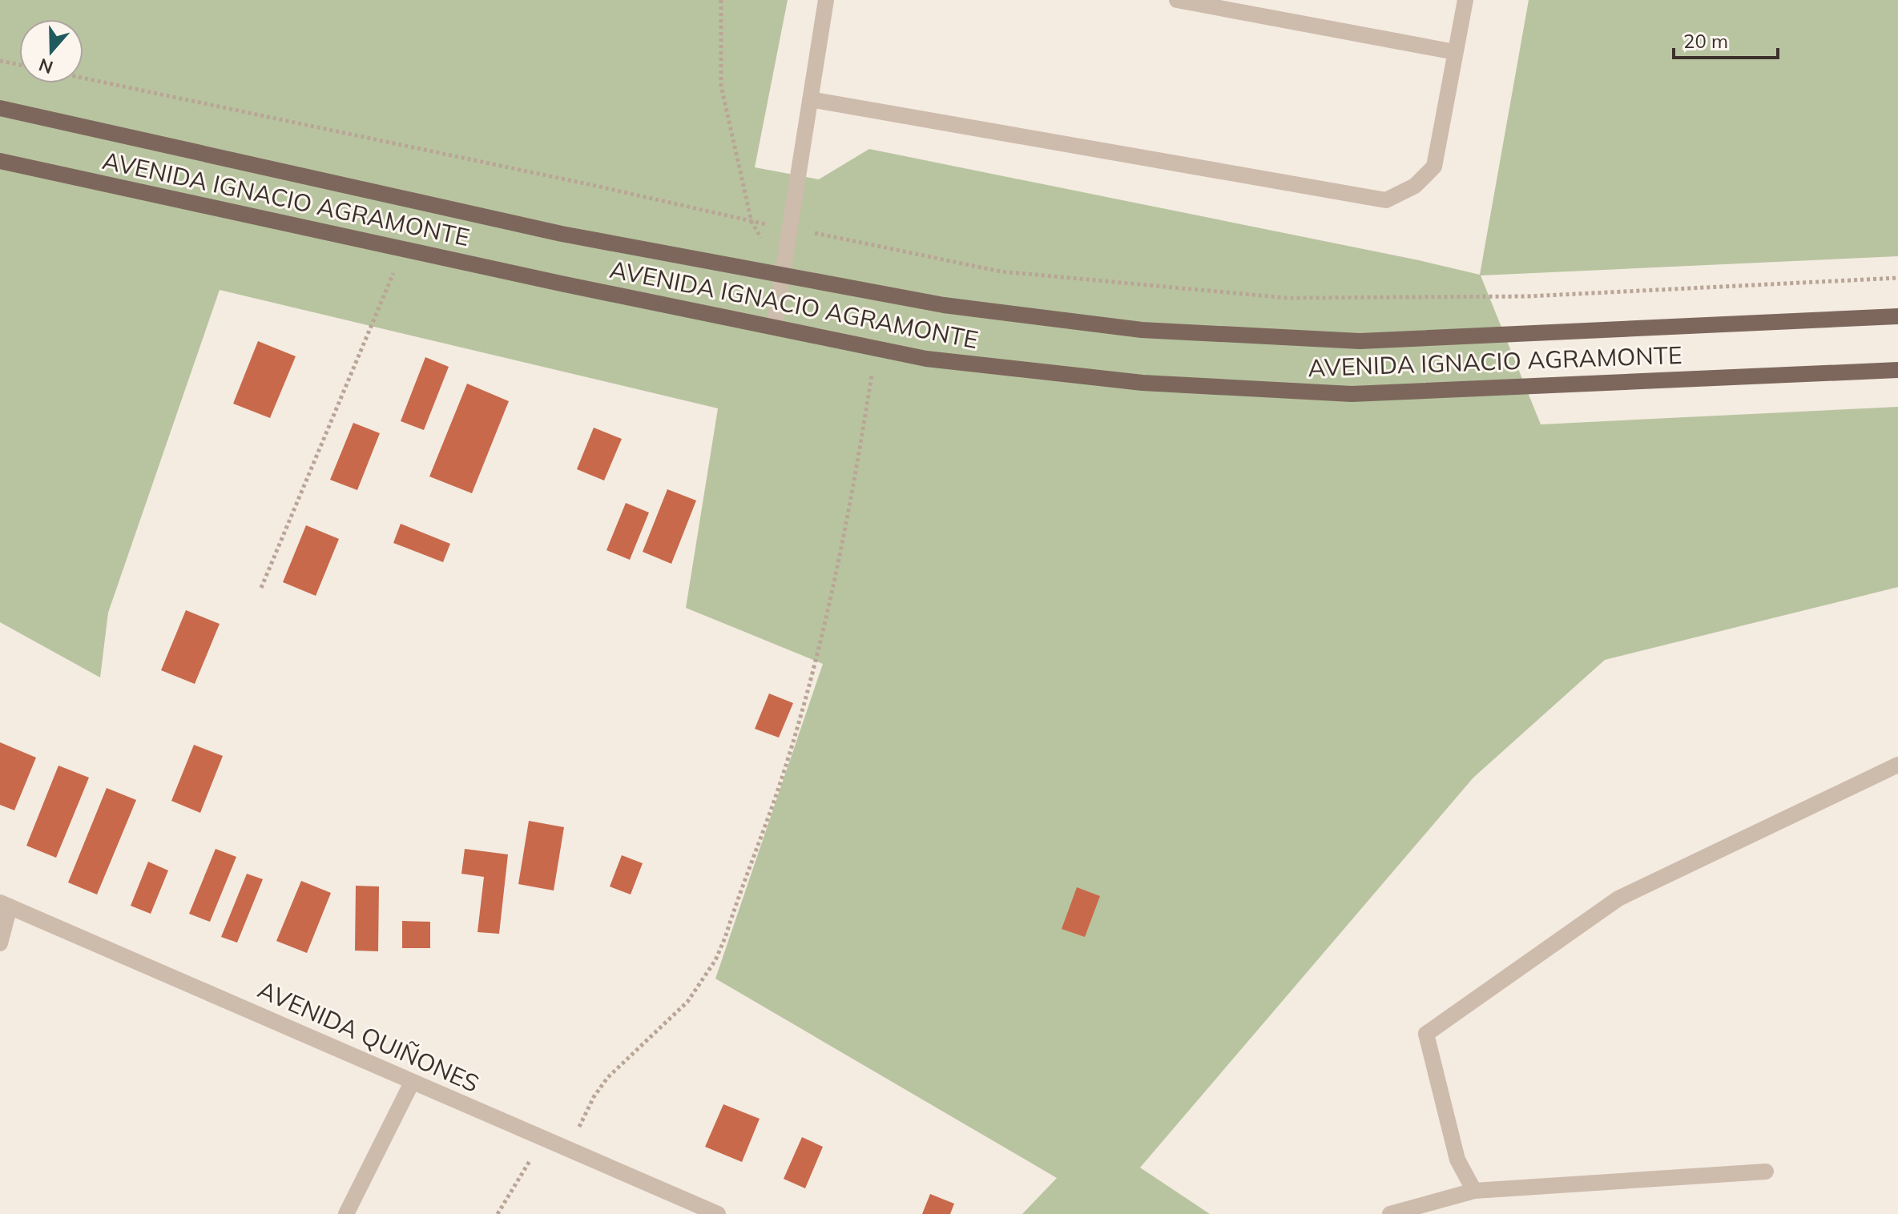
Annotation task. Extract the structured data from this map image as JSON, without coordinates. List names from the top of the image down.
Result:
{
  "streets": {
    "main road": ["AVENIDA IGNACIO AGRAMONTE"],
    "street": ["AVENIDA QUIÑONES"]
  },
  "scale_bar": "20 m",
  "north": "bottom"
}
